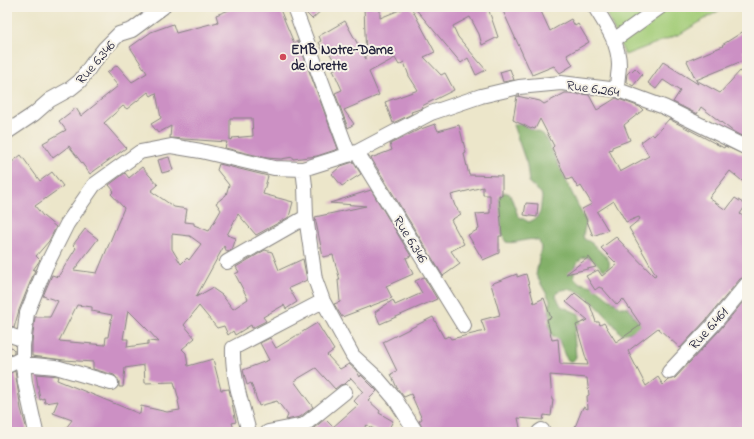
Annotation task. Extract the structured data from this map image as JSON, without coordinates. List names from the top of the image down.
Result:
{
  "streets": {
    "street": ["Rue 6.346", "Rue 6.264", "Rue 6.461"]
  },
  "crossings": [
    ["Rue 6.346", "Rue 6.264"]
  ],
  "places": ["EMB Notre-Dame de Lorette"]
}
